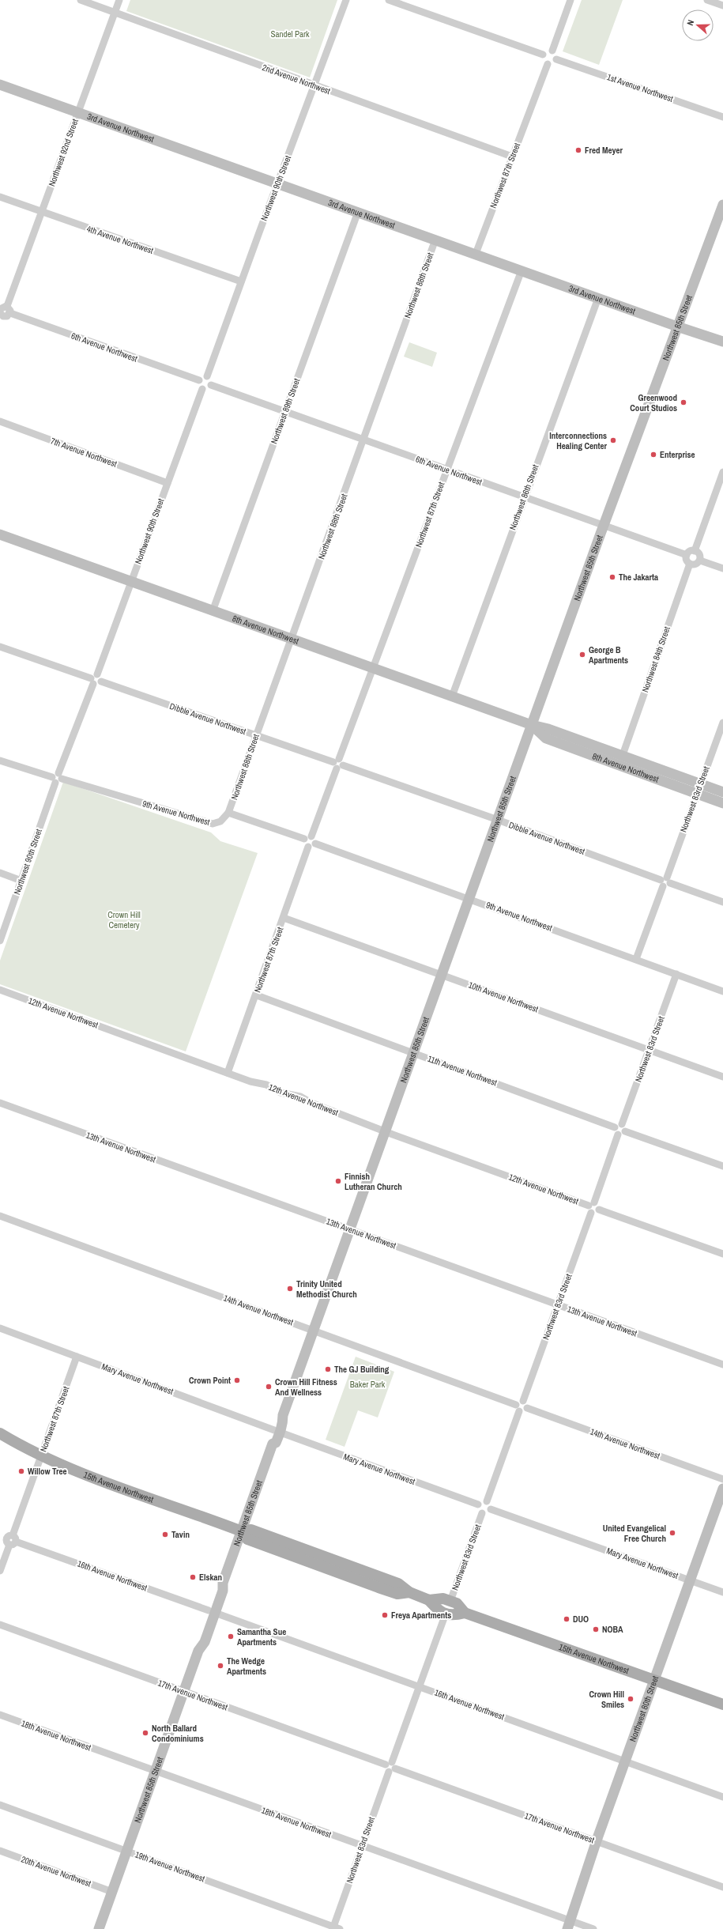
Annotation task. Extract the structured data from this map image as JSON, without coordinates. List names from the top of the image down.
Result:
{
  "streets": {
    "main road": ["15th Avenue Northwest"],
    "street": [
      "2nd Avenue Northwest",
      "1st Avenue Northwest",
      "3rd Avenue Northwest",
      "Northwest 92nd Street",
      "Northwest 87th Street",
      "Northwest 90th Street",
      "4th Avenue Northwest",
      "Northwest 88th Street",
      "Northwest 85th Street",
      "6th Avenue Northwest",
      "Northwest 89th Street",
      "7th Avenue Northwest",
      "Northwest 86th Street",
      "8th Avenue Northwest",
      "Northwest 84th Street",
      "Dibble Avenue Northwest",
      "Northwest 83rd Street",
      "9th Avenue Northwest",
      "10th Avenue Northwest",
      "12th Avenue Northwest",
      "11th Avenue Northwest",
      "13th Avenue Northwest",
      "14th Avenue Northwest",
      "Mary Avenue Northwest",
      "16th Avenue Northwest",
      "17th Avenue Northwest",
      "Northwest 80th Street",
      "18th Avenue Northwest",
      "19th Avenue Northwest",
      "20th Avenue Northwest"
    ]
  },
  "crossings": [
    ["2nd Avenue Northwest", "Northwest 92nd Street"],
    ["2nd Avenue Northwest", "Northwest 87th Street"],
    ["2nd Avenue Northwest", "Northwest 90th Street"],
    ["1st Avenue Northwest", "Northwest 87th Street"],
    ["3rd Avenue Northwest", "Northwest 92nd Street"],
    ["3rd Avenue Northwest", "Northwest 87th Street"],
    ["3rd Avenue Northwest", "Northwest 90th Street"],
    ["3rd Avenue Northwest", "Northwest 88th Street"],
    ["3rd Avenue Northwest", "Northwest 85th Street"],
    ["3rd Avenue Northwest", "Northwest 89th Street"],
    ["3rd Avenue Northwest", "Northwest 86th Street"],
    ["Northwest 92nd Street", "4th Avenue Northwest"],
    ["Northwest 92nd Street", "6th Avenue Northwest"],
    ["Northwest 87th Street", "6th Avenue Northwest"],
    ["Northwest 87th Street", "8th Avenue Northwest"],
    ["Northwest 87th Street", "Dibble Avenue Northwest"],
    ["Northwest 87th Street", "9th Avenue Northwest"],
    ["Northwest 87th Street", "10th Avenue Northwest"],
    ["Northwest 87th Street", "12th Avenue Northwest"],
    ["Northwest 87th Street", "11th Avenue Northwest"],
    ["Northwest 87th Street", "Mary Avenue Northwest"],
    ["Northwest 87th Street", "15th Avenue Northwest"],
    ["Northwest 87th Street", "16th Avenue Northwest"],
    ["Northwest 90th Street", "4th Avenue Northwest"],
    ["Northwest 90th Street", "6th Avenue Northwest"],
    ["Northwest 90th Street", "7th Avenue Northwest"],
    ["Northwest 90th Street", "8th Avenue Northwest"],
    ["Northwest 90th Street", "Dibble Avenue Northwest"],
    ["Northwest 90th Street", "9th Avenue Northwest"],
    ["Northwest 88th Street", "6th Avenue Northwest"],
    ["Northwest 88th Street", "8th Avenue Northwest"],
    ["Northwest 88th Street", "Dibble Avenue Northwest"],
    ["Northwest 88th Street", "9th Avenue Northwest"],
    ["Northwest 85th Street", "6th Avenue Northwest"],
    ["Northwest 85th Street", "8th Avenue Northwest"],
    ["Northwest 85th Street", "Dibble Avenue Northwest"],
    ["Northwest 85th Street", "9th Avenue Northwest"],
    ["Northwest 85th Street", "10th Avenue Northwest"],
    ["Northwest 85th Street", "12th Avenue Northwest"],
    ["Northwest 85th Street", "11th Avenue Northwest"],
    ["Northwest 85th Street", "13th Avenue Northwest"],
    ["Northwest 85th Street", "14th Avenue Northwest"],
    ["Northwest 85th Street", "Mary Avenue Northwest"],
    ["Northwest 85th Street", "15th Avenue Northwest"],
    ["Northwest 85th Street", "16th Avenue Northwest"],
    ["Northwest 85th Street", "17th Avenue Northwest"],
    ["Northwest 85th Street", "18th Avenue Northwest"],
    ["Northwest 85th Street", "19th Avenue Northwest"],
    ["Northwest 85th Street", "20th Avenue Northwest"],
    ["6th Avenue Northwest", "Northwest 89th Street"],
    ["6th Avenue Northwest", "Northwest 86th Street"],
    ["6th Avenue Northwest", "Northwest 84th Street"],
    ["Northwest 89th Street", "8th Avenue Northwest"],
    ["Northwest 86th Street", "8th Avenue Northwest"],
    ["8th Avenue Northwest", "Northwest 84th Street"],
    ["8th Avenue Northwest", "Northwest 83rd Street"],
    ["Dibble Avenue Northwest", "Northwest 83rd Street"],
    ["Northwest 83rd Street", "9th Avenue Northwest"],
    ["Northwest 83rd Street", "10th Avenue Northwest"],
    ["Northwest 83rd Street", "12th Avenue Northwest"],
    ["Northwest 83rd Street", "11th Avenue Northwest"],
    ["Northwest 83rd Street", "13th Avenue Northwest"],
    ["Northwest 83rd Street", "14th Avenue Northwest"],
    ["Northwest 83rd Street", "Mary Avenue Northwest"],
    ["Northwest 83rd Street", "15th Avenue Northwest"],
    ["Northwest 83rd Street", "16th Avenue Northwest"],
    ["Northwest 83rd Street", "17th Avenue Northwest"],
    ["Northwest 83rd Street", "18th Avenue Northwest"],
    ["Northwest 83rd Street", "19th Avenue Northwest"],
    ["Mary Avenue Northwest", "Northwest 80th Street"],
    ["15th Avenue Northwest", "Northwest 80th Street"],
    ["16th Avenue Northwest", "Northwest 80th Street"],
    ["17th Avenue Northwest", "Northwest 80th Street"],
    ["Northwest 80th Street", "18th Avenue Northwest"]
  ],
  "parks": ["Sandel Park", "Crown Hill Cemetery", "Baker Park"],
  "places": [
    "Fred Meyer",
    "Greenwood Court Studios",
    "Interconnections Healing Center",
    "Enterprise",
    "The Jakarta",
    "George B Apartments",
    "Finnish Lutheran Church",
    "Trinity United Methodist Church",
    "The GJ Building",
    "Crown Point",
    "Crown Hill Fitness And Wellness",
    "Willow Tree",
    "United Evangelical Free Church",
    "Tavin",
    "Elskan",
    "Freya Apartments",
    "DUO",
    "NOBA",
    "Samantha Sue Apartments",
    "The Wedge Apartments",
    "Crown Hill Smiles",
    "North Ballard Condominiums"
  ],
  "north": "left"
}
